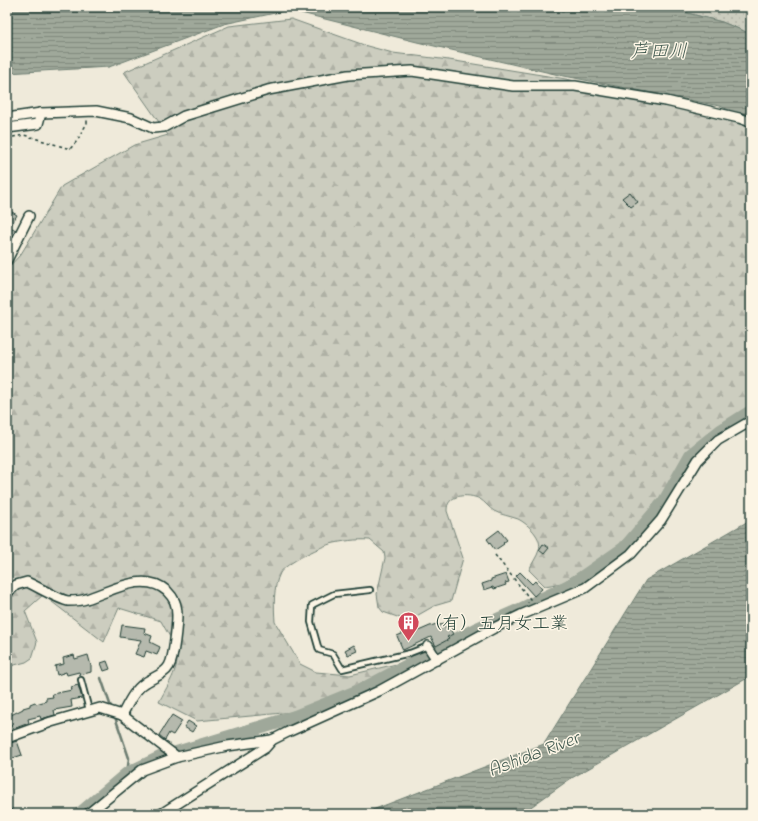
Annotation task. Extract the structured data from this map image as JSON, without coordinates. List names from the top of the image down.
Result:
{
  "water": ["芦田川", "Ashida River"],
  "places": {
    "building": ["（有）五月女工業"]
  }
}
